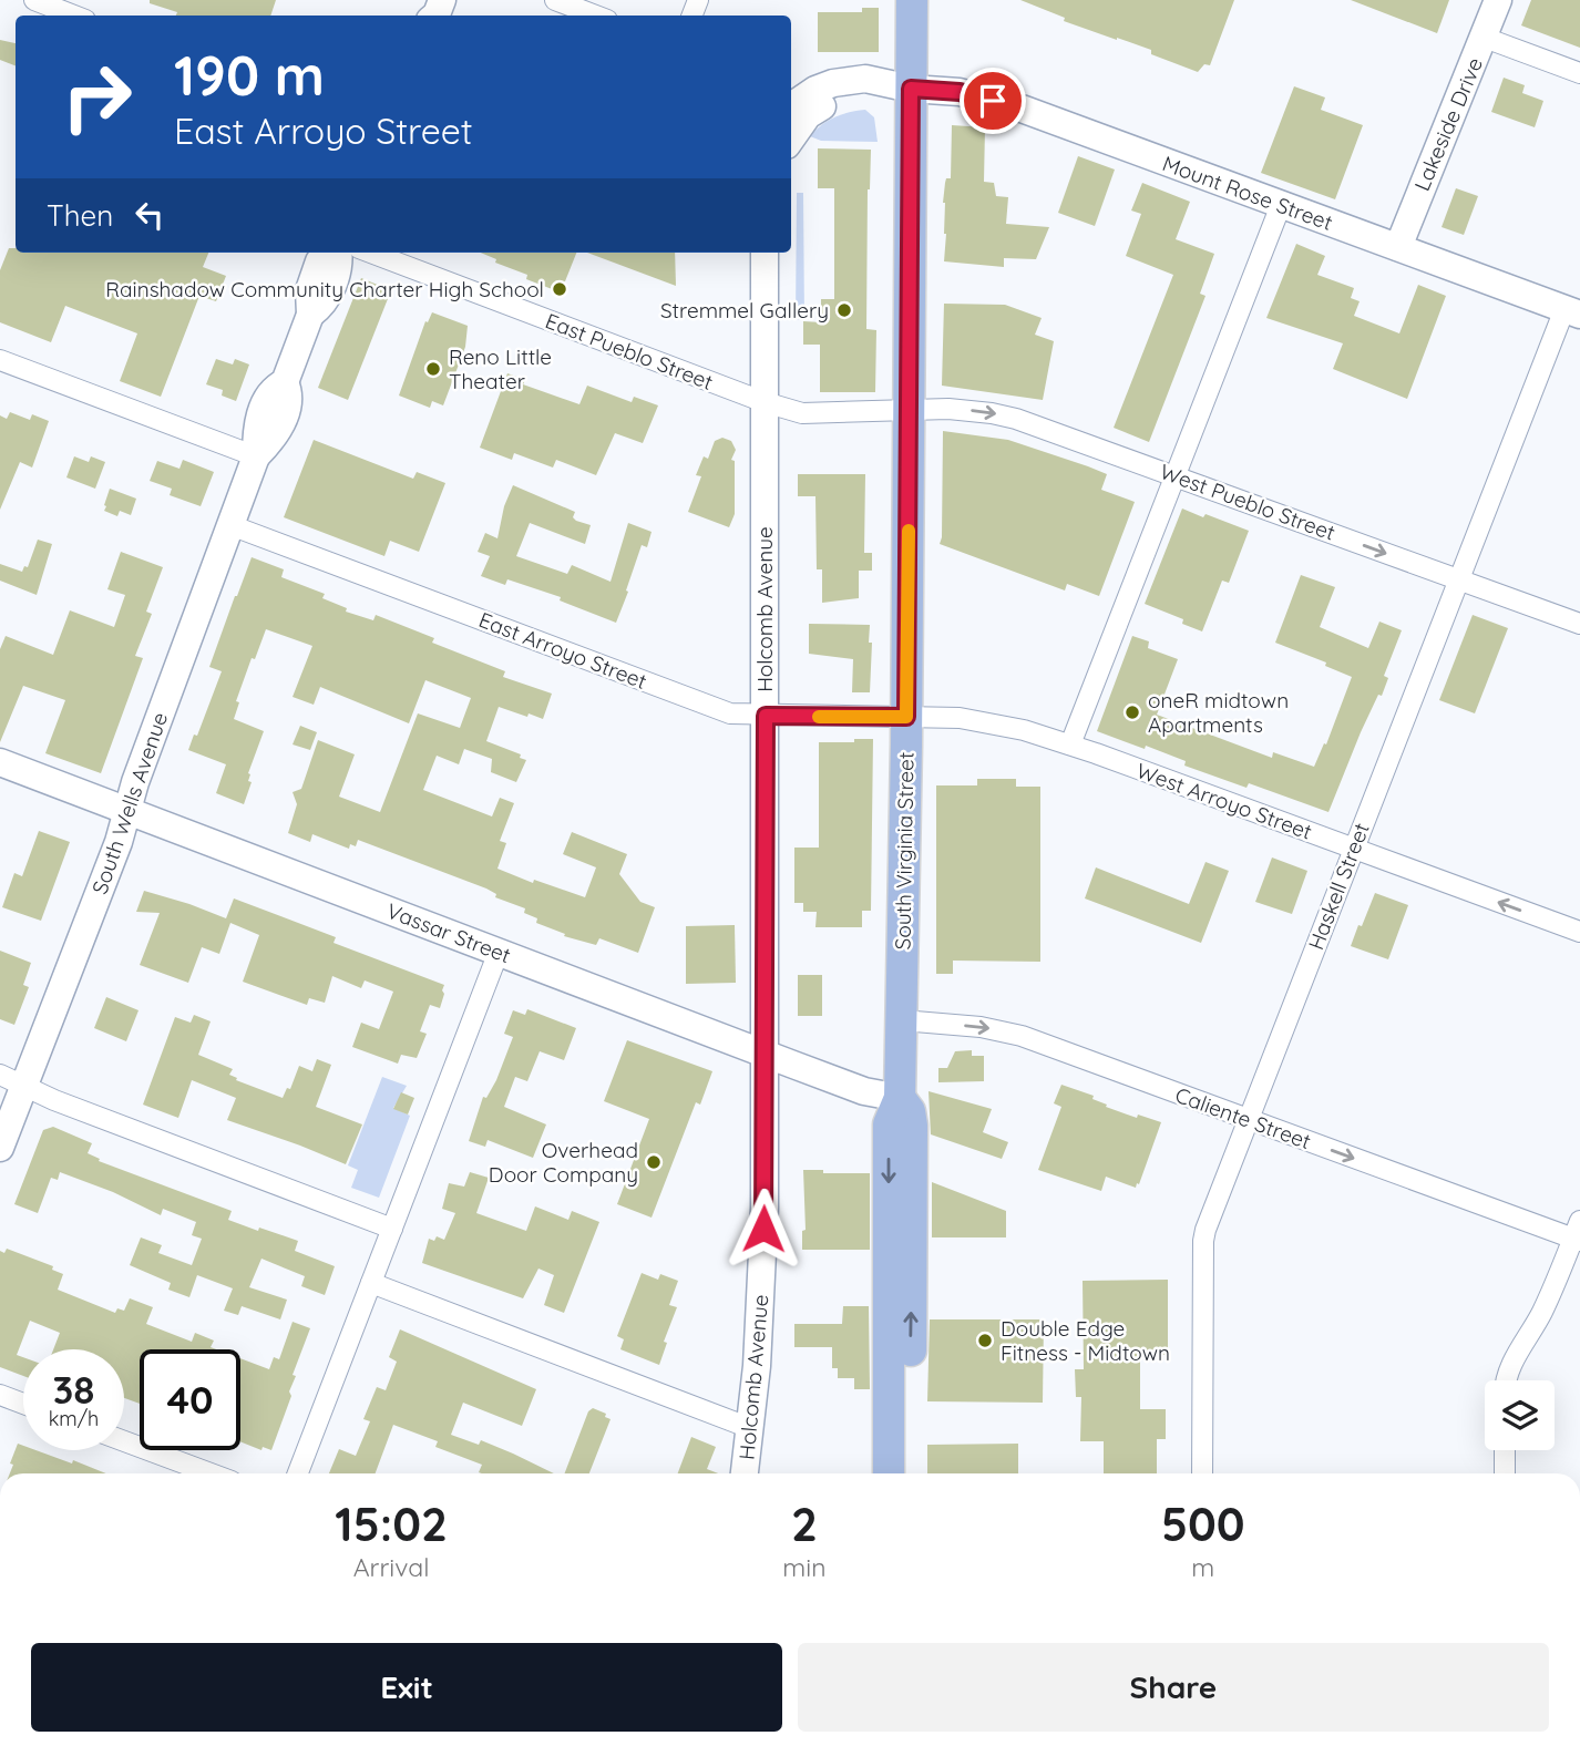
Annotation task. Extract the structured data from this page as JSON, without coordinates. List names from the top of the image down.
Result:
{
  "streets": {
    "main road": ["South Virginia Street"],
    "street": [
      "Lakeside Drive",
      "Mount Rose Street",
      "East Pueblo Street",
      "West Pueblo Street",
      "Holcomb Avenue",
      "East Arroyo Street",
      "West Arroyo Street",
      "South Wells Avenue",
      "Haskell Street",
      "Vassar Street",
      "Caliente Street"
    ]
  },
  "crossings": [
    ["Lakeside Drive", "Mount Rose Street"],
    ["Mount Rose Street", "South Virginia Street"],
    ["Mount Rose Street", "Haskell Street"],
    ["East Pueblo Street", "West Pueblo Street"],
    ["East Pueblo Street", "Holcomb Avenue"],
    ["East Pueblo Street", "South Virginia Street"],
    ["West Pueblo Street", "South Virginia Street"],
    ["West Pueblo Street", "Haskell Street"],
    ["Holcomb Avenue", "East Arroyo Street"],
    ["Holcomb Avenue", "Vassar Street"],
    ["East Arroyo Street", "West Arroyo Street"],
    ["East Arroyo Street", "South Wells Avenue"],
    ["East Arroyo Street", "South Virginia Street"],
    ["West Arroyo Street", "South Virginia Street"],
    ["West Arroyo Street", "Haskell Street"],
    ["South Wells Avenue", "Vassar Street"],
    ["South Virginia Street", "Vassar Street"],
    ["South Virginia Street", "Caliente Street"],
    ["Haskell Street", "Caliente Street"]
  ],
  "one_way": ["West Pueblo Street", "Caliente Street"],
  "places": [
    "Rainshadow Community Charter High School",
    "Stremmel Gallery",
    "Reno Little Theater",
    "oneR midtown Apartments",
    "Overhead Door Company",
    "Double Edge Fitness - Midtown"
  ],
  "page": {
    "turn": ["190 m", "East Arroyo Street"],
    "then": "Then",
    "speed": "38 km/h",
    "limit": "40",
    "eta": [
      "15:02",
      "Arrival",
      "2",
      "min",
      "500",
      "m"
    ],
    "buttons": ["Exit", "Share"]
  }
}
